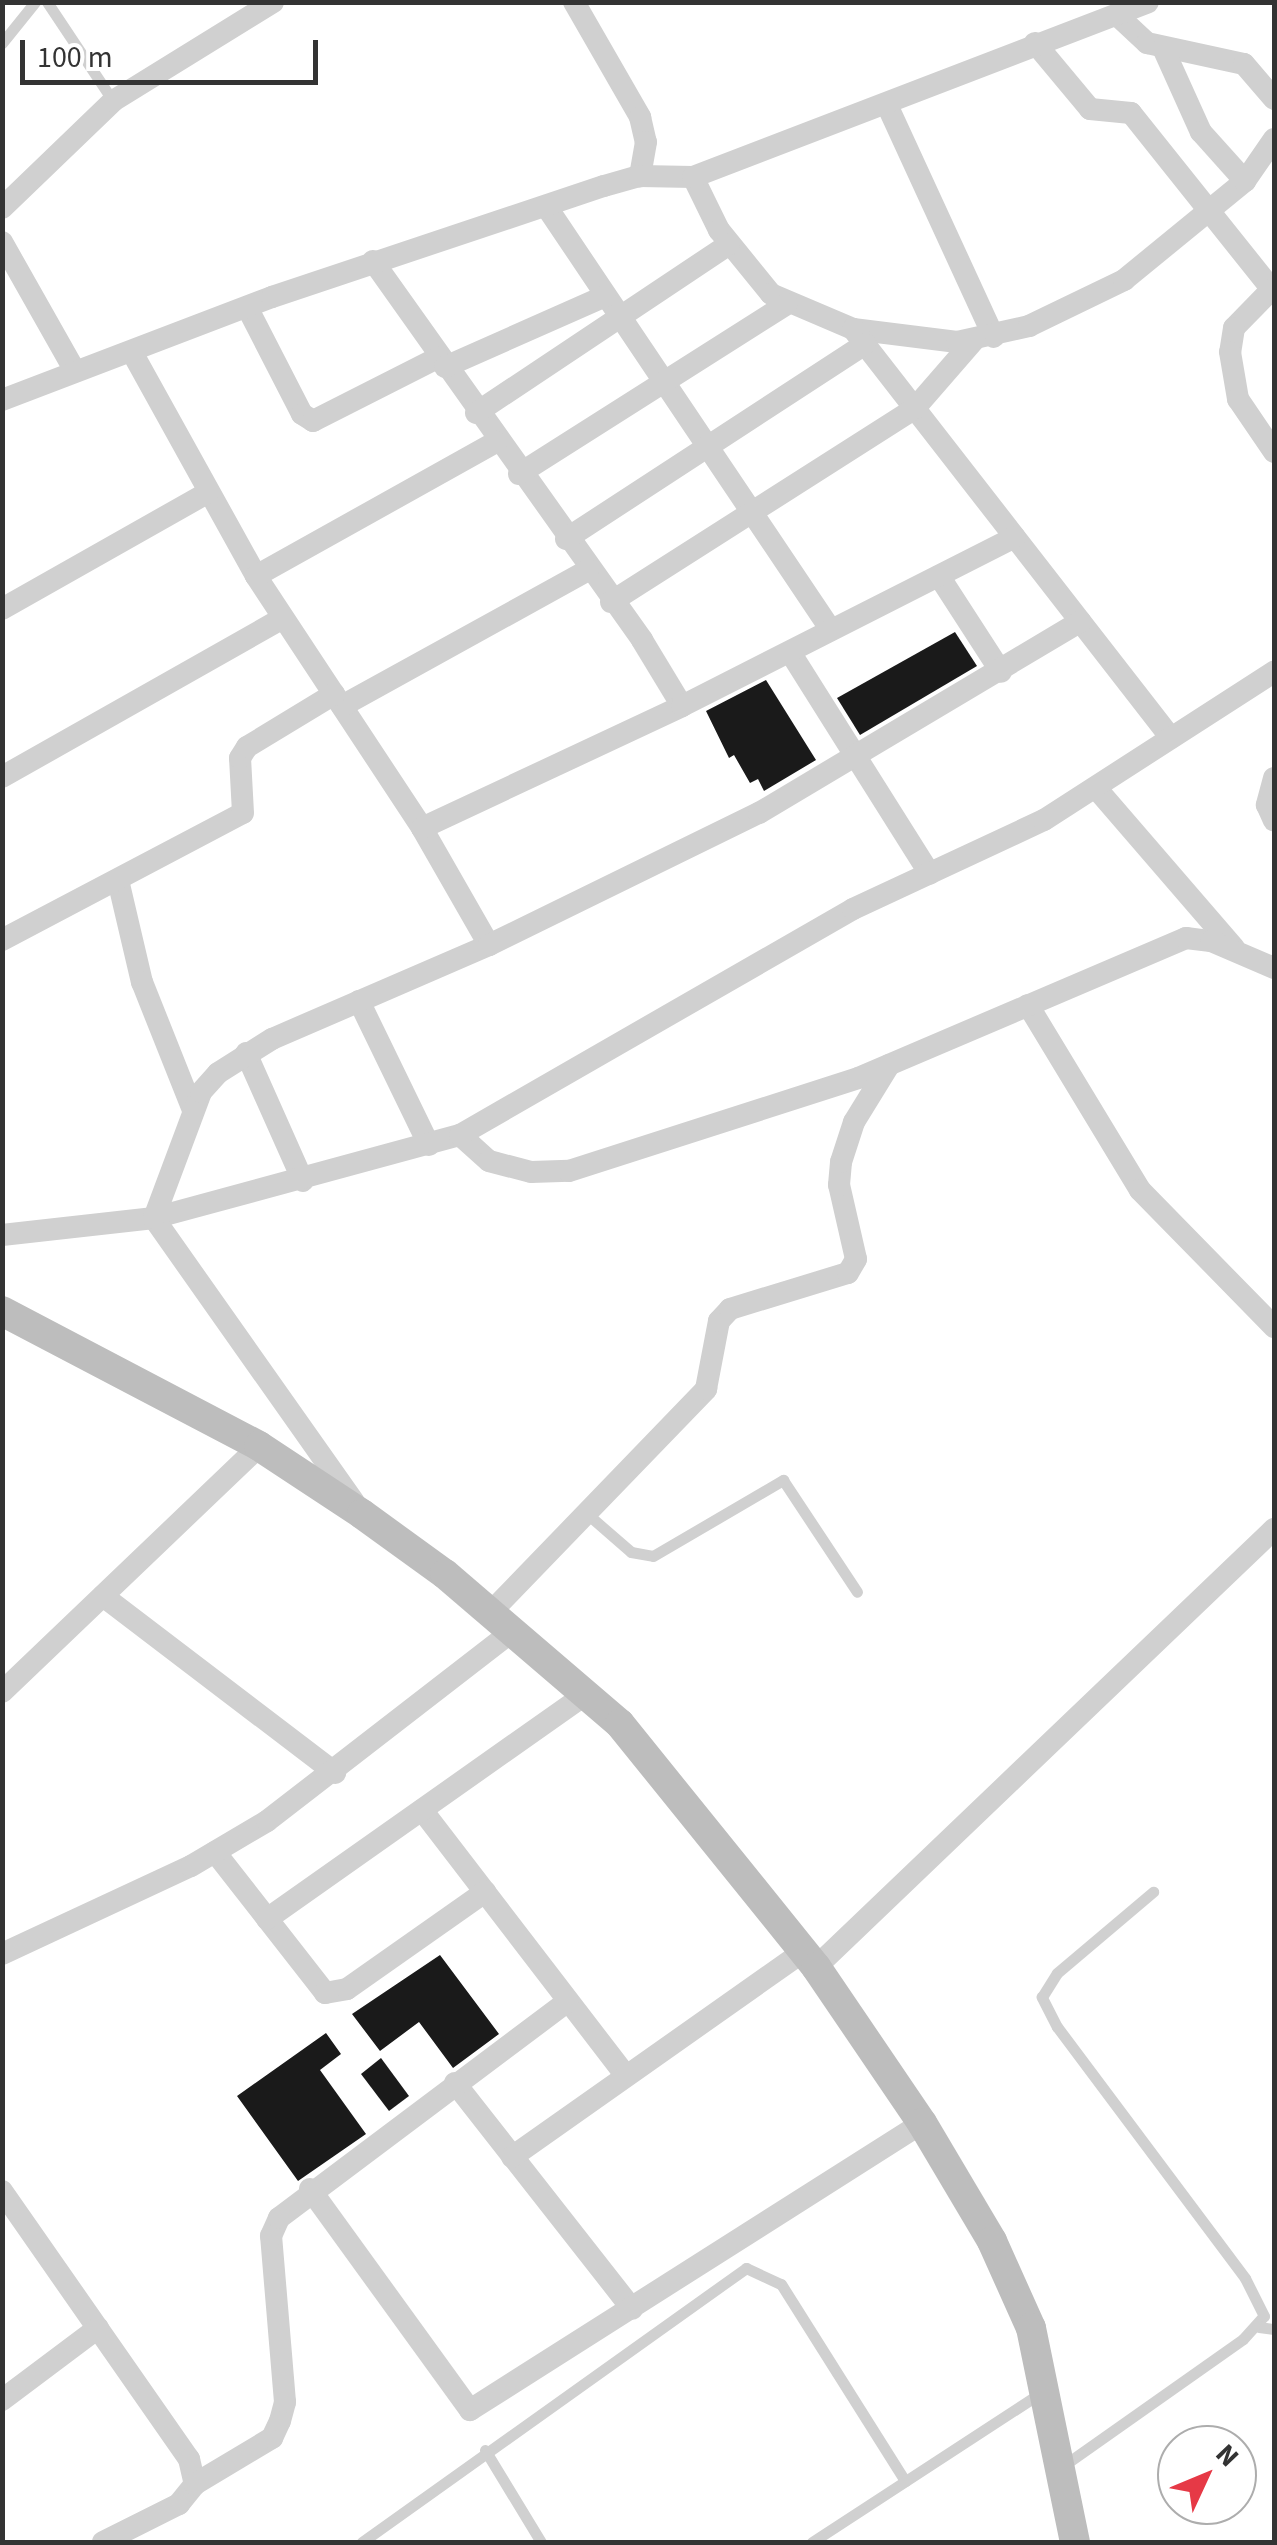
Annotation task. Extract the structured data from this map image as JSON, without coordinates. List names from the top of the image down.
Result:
{
  "scale_bar": "100 m",
  "north": "top right"
}
